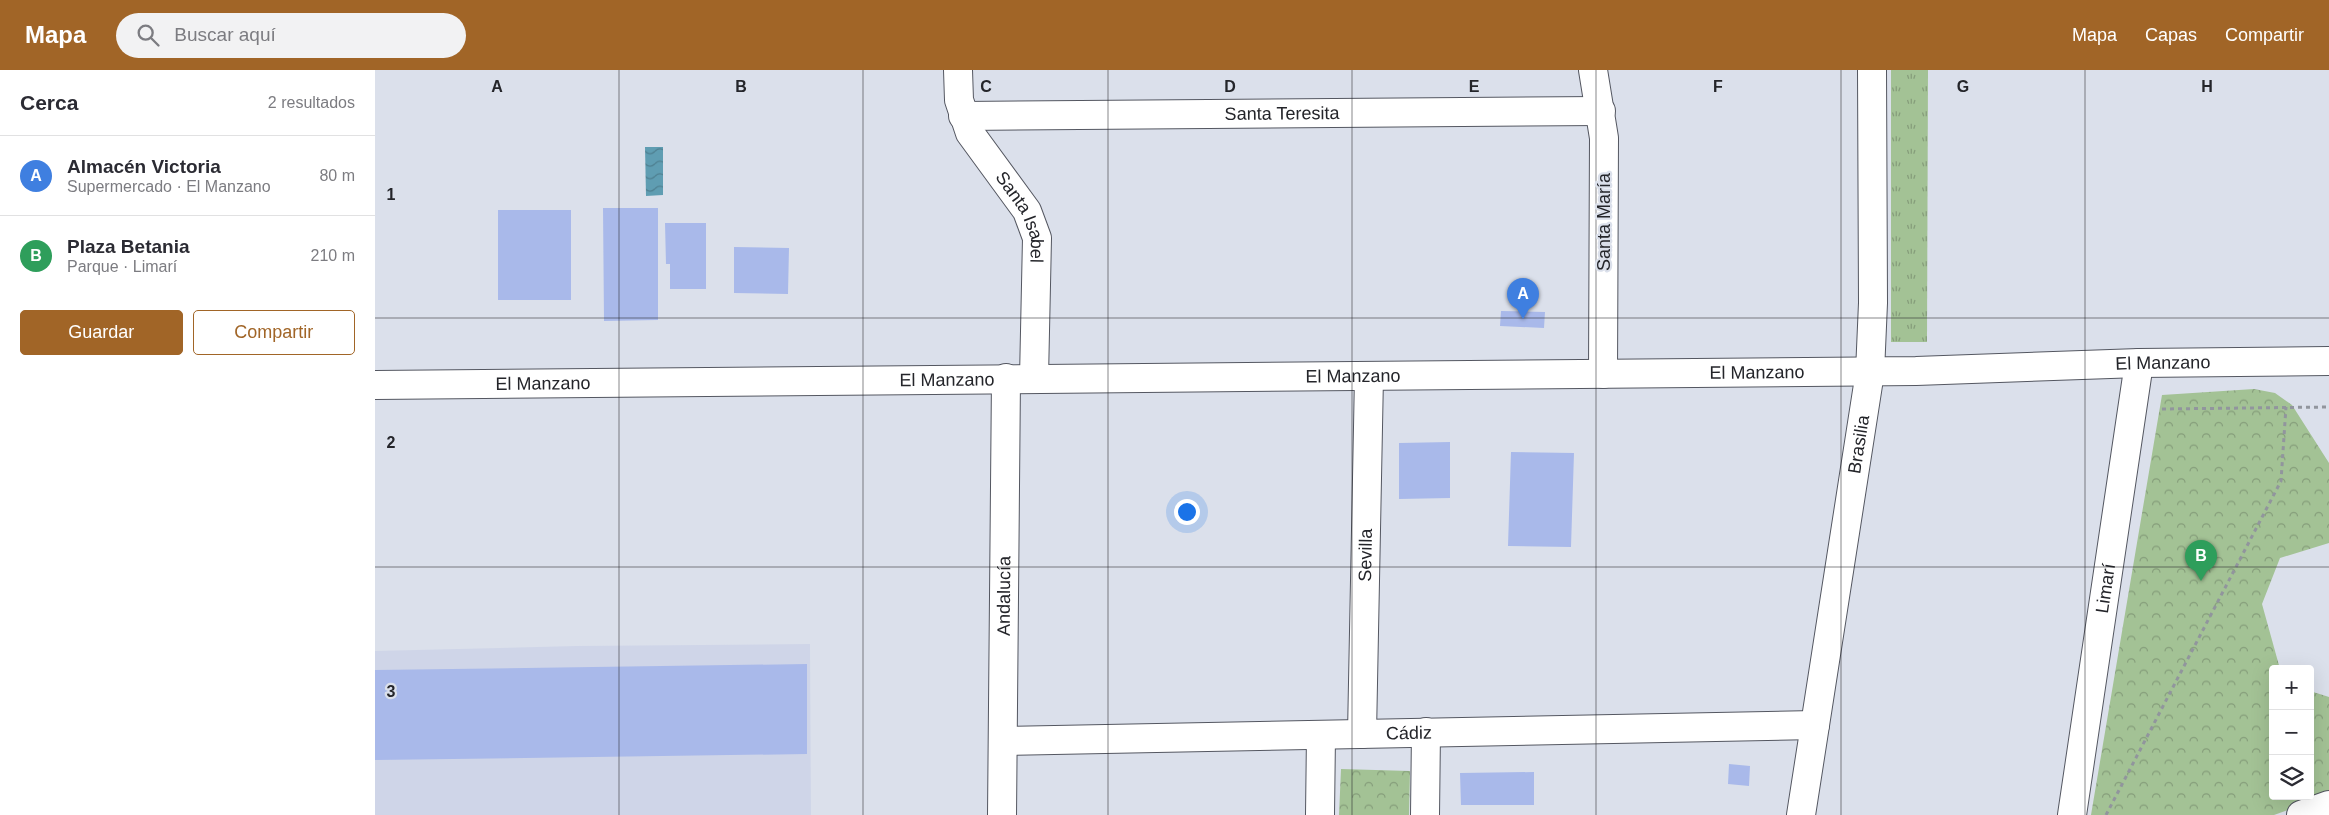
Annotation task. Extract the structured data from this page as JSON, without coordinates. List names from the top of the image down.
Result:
{
  "streets": {
    "street": [
      "Santa Teresita",
      "Santa Isabel",
      "Santa María",
      "El Manzano",
      "Brasilia",
      "Sevilla",
      "Limarí",
      "Andalucía",
      "Cádiz"
    ]
  },
  "crossings": [
    ["Santa Teresita", "Santa Isabel"],
    ["Santa Teresita", "Santa María"],
    ["Santa Isabel", "El Manzano"],
    ["Santa María", "El Manzano"],
    ["El Manzano", "Brasilia"],
    ["El Manzano", "Sevilla"],
    ["El Manzano", "Limarí"],
    ["El Manzano", "Andalucía"],
    ["Brasilia", "Cádiz"],
    ["Sevilla", "Cádiz"],
    ["Andalucía", "Cádiz"]
  ],
  "page": {
    "header": "Mapa",
    "search": "Buscar aquí",
    "nav": ["Mapa", "Capas", "Compartir"],
    "heading": ["Cerca", "2 resultados"],
    "list": [
      {
        "mark": "A",
        "name": "Almacén Victoria",
        "note": "Supermercado · El Manzano",
        "value": "80 m"
      },
      {
        "mark": "B",
        "name": "Plaza Betania",
        "note": "Parque · Limarí",
        "value": "210 m"
      }
    ],
    "pins": ["A", "B"],
    "buttons": ["Guardar", "Compartir"],
    "map_buttons": ["+", "−"]
  },
  "grid": {
    "columns": [
      "A",
      "B",
      "C",
      "D",
      "E",
      "F",
      "G",
      "H"
    ],
    "rows": ["1", "2", "3"]
  }
}
